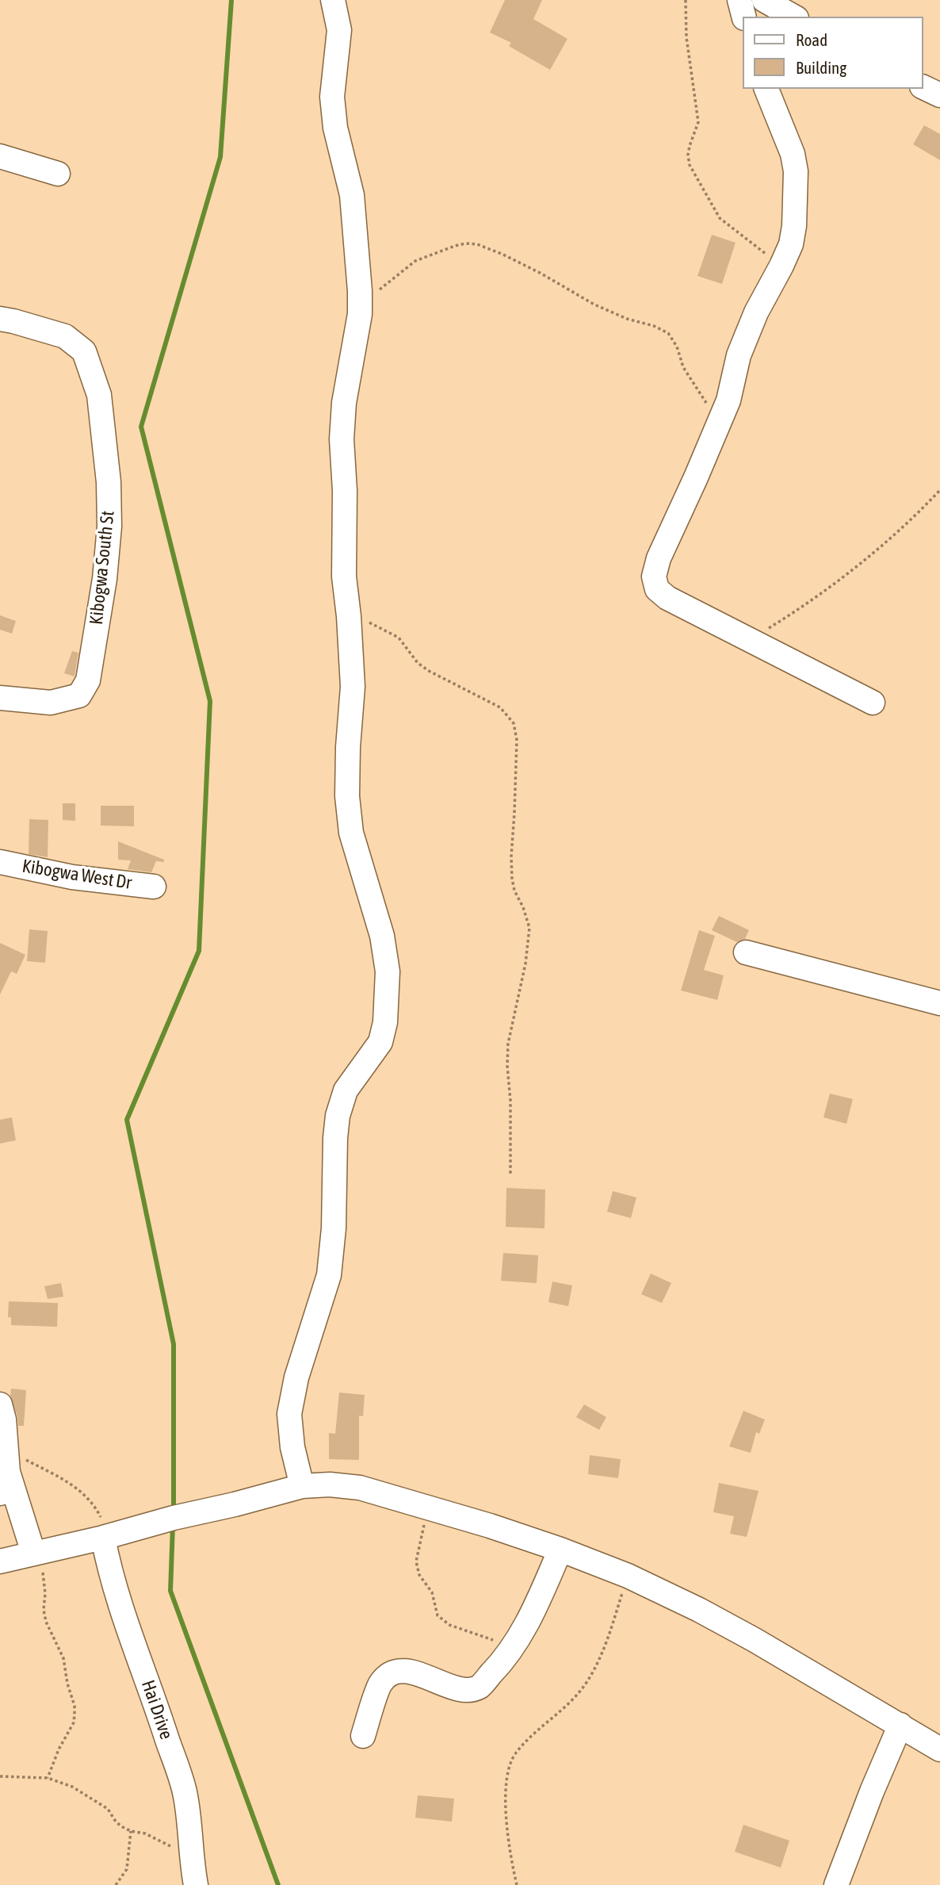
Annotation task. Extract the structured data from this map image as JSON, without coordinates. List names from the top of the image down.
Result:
{
  "streets": {
    "street": ["Kibogwa South St", "Kibogwa West Dr", "Hai Drive"]
  },
  "legend": ["Road", "Building"]
}
